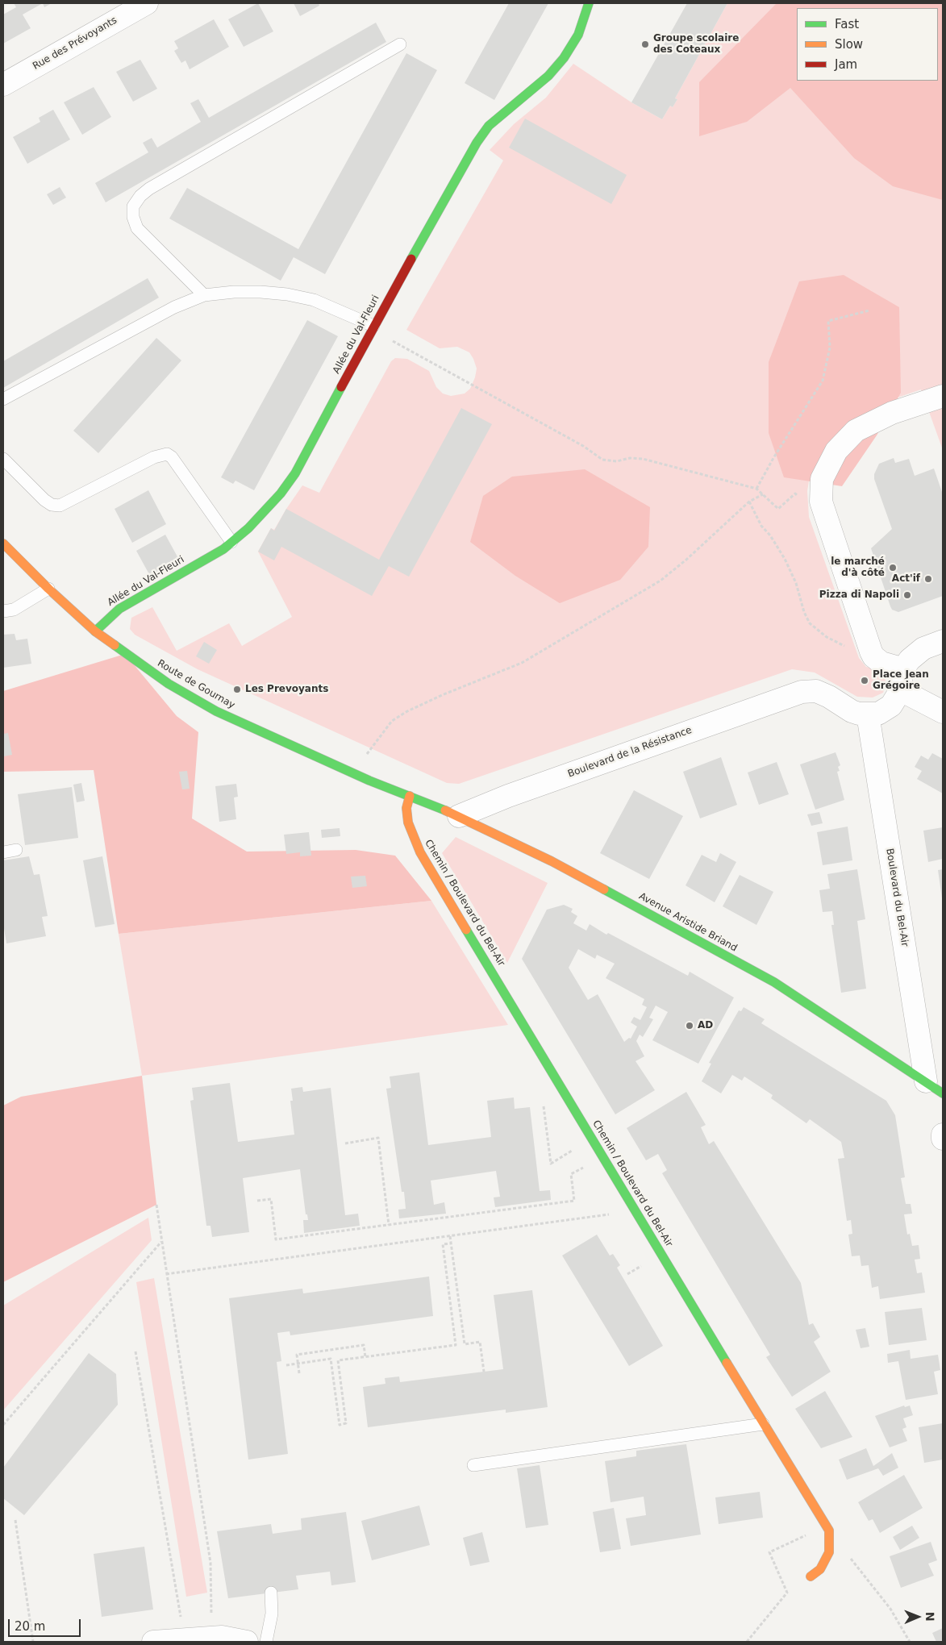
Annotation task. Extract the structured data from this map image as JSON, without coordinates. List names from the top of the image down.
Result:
{
  "streets": {
    "street": [
      "Rue des Prévoyants",
      "Allée du Val-Fleuri",
      "Route de Gournay",
      "Boulevard de la Résistance",
      "Boulevard du Bel-Air",
      "Chemin / Boulevard du Bel-Air",
      "Avenue Aristide Briand"
    ]
  },
  "crossings": [
    ["Allée du Val-Fleuri", "Route de Gournay"],
    ["Route de Gournay", "Chemin / Boulevard du Bel-Air"],
    ["Route de Gournay", "Avenue Aristide Briand"],
    ["Boulevard de la Résistance", "Boulevard du Bel-Air"],
    ["Boulevard de la Résistance", "Avenue Aristide Briand"],
    ["Boulevard du Bel-Air", "Avenue Aristide Briand"],
    ["Chemin / Boulevard du Bel-Air", "Avenue Aristide Briand"]
  ],
  "places": [
    "Groupe scolaire des Coteaux",
    "le marché d'à côté",
    "Act'if",
    "Pizza di Napoli",
    "Place Jean Grégoire",
    "Les Prevoyants",
    "AD"
  ],
  "legend": ["Fast", "Slow", "Jam"],
  "scale_bar": "20 m",
  "north": "right"
}
